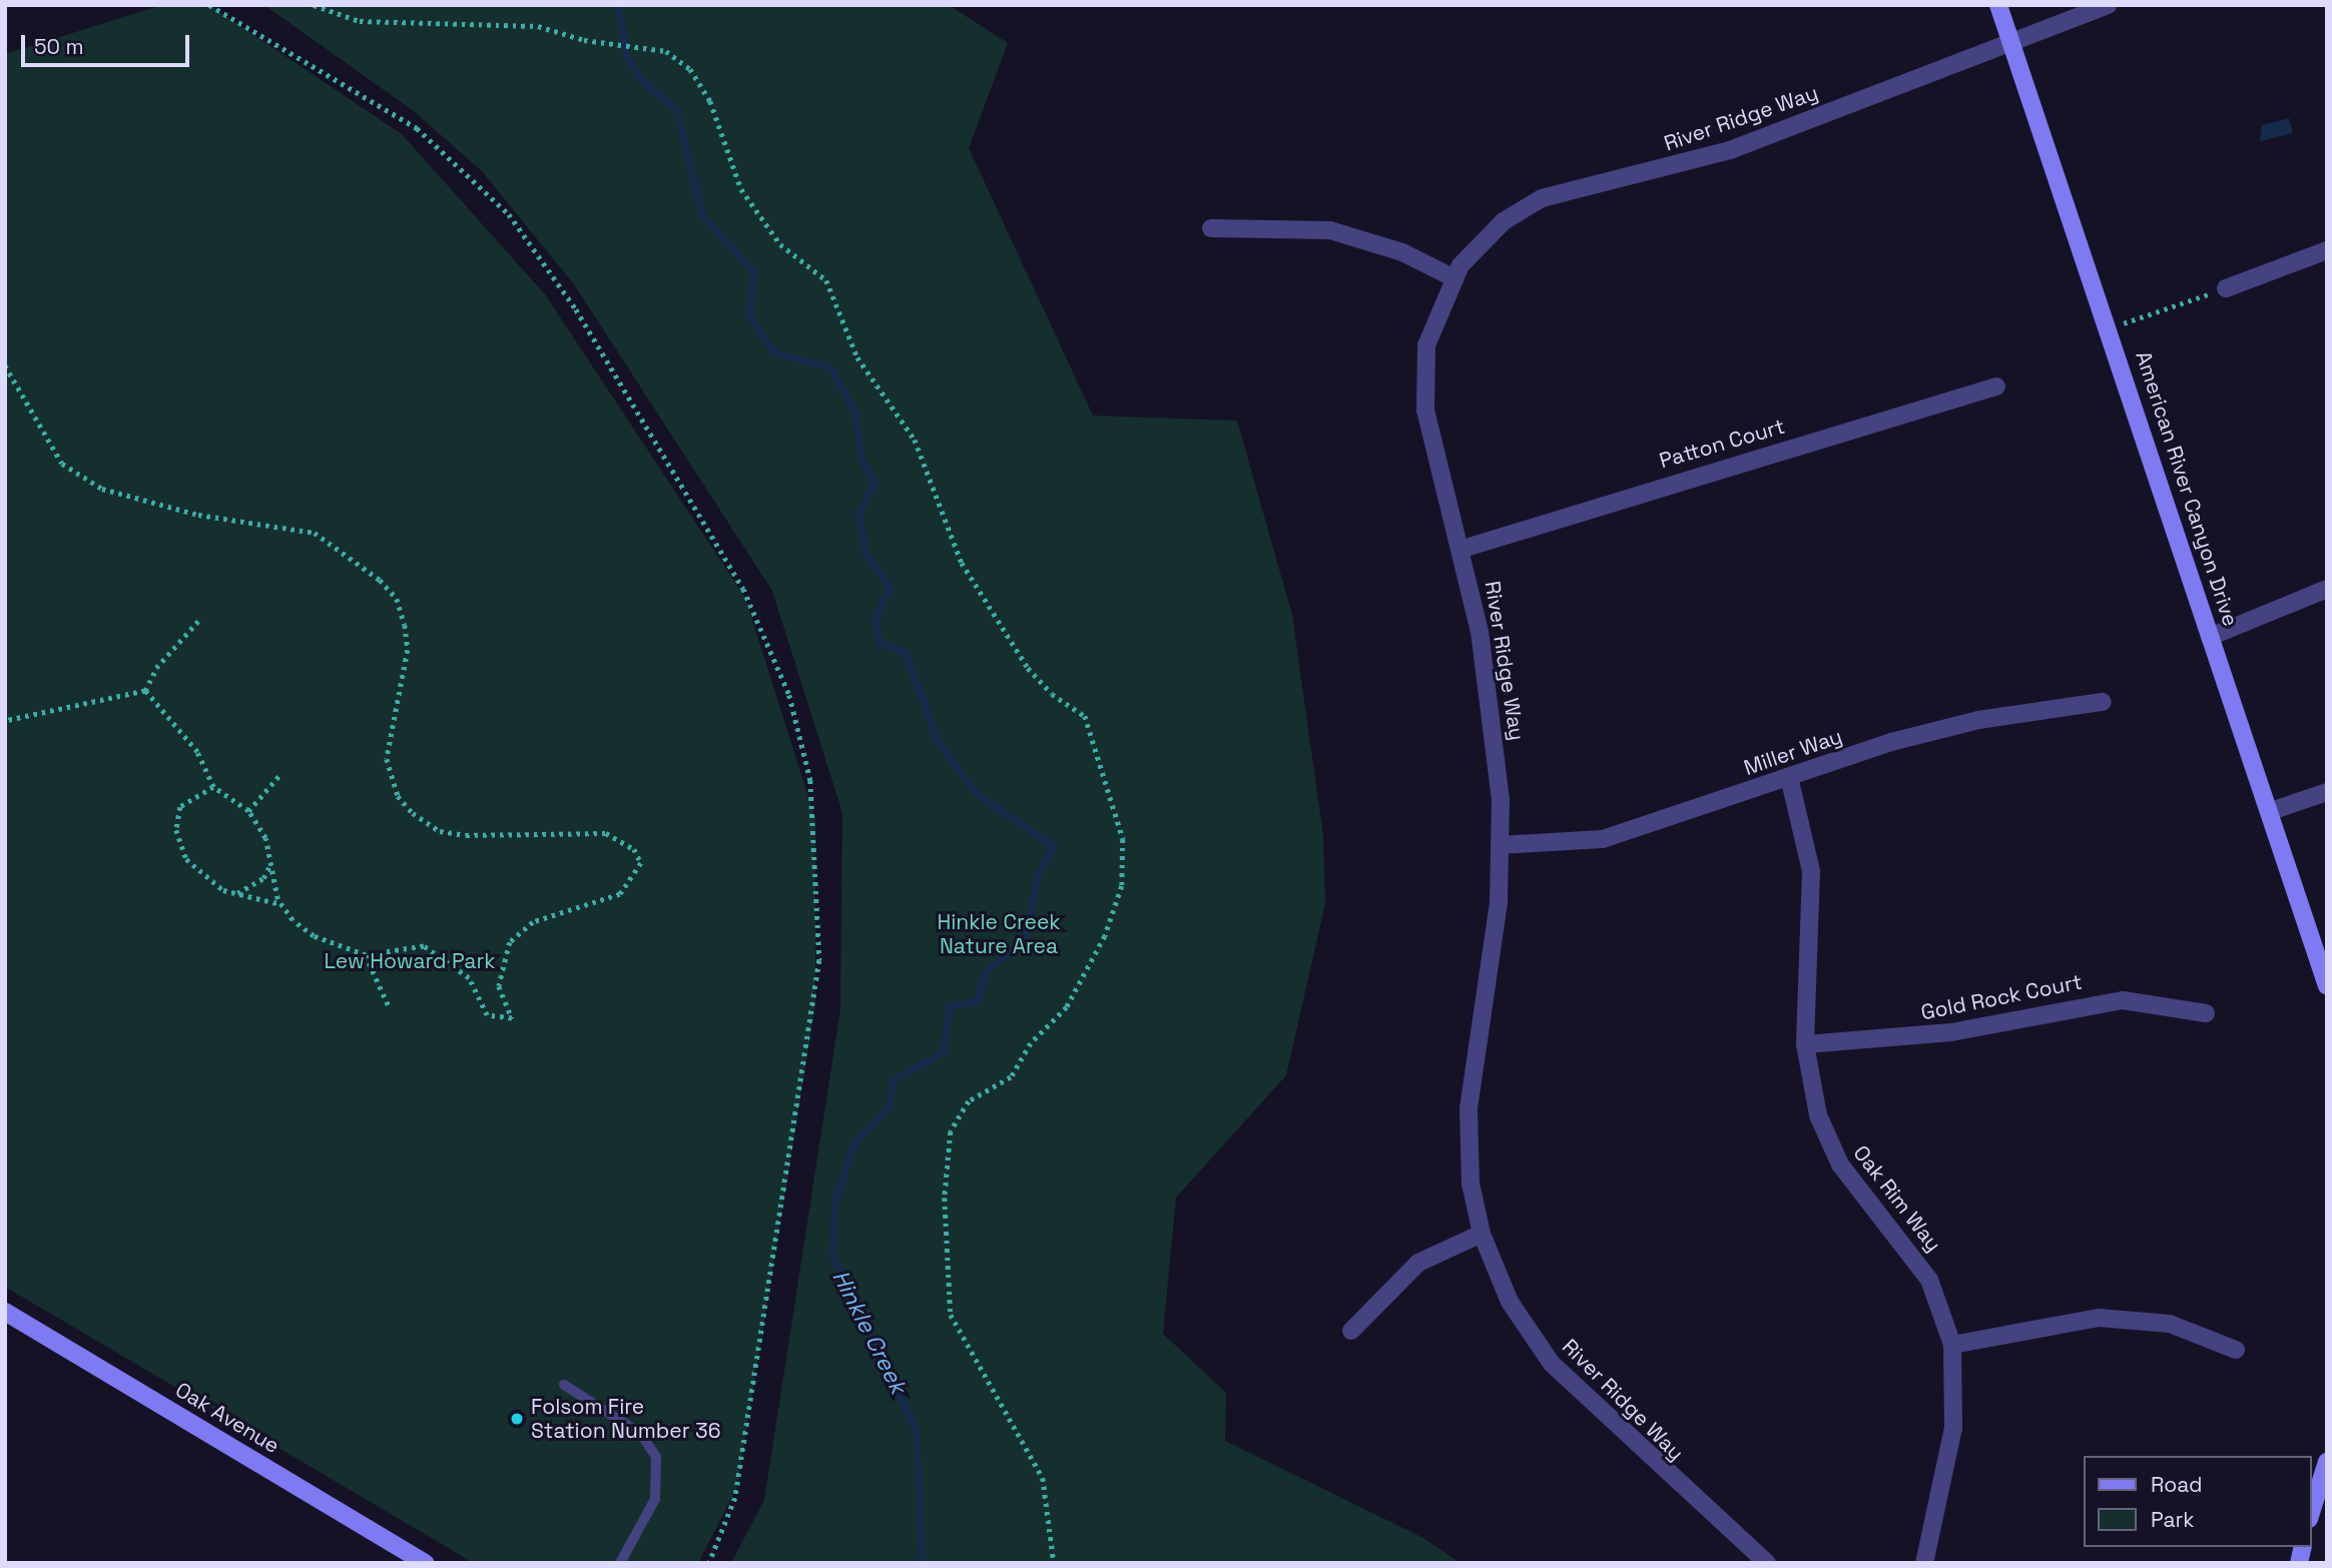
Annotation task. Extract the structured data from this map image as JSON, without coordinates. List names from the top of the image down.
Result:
{
  "streets": {
    "main road": ["American River Canyon Drive", "Oak Avenue"],
    "street": [
      "River Ridge Way",
      "Patton Court",
      "Miller Way",
      "Gold Rock Court",
      "Oak Rim Way"
    ]
  },
  "crossings": [
    ["River Ridge Way", "Patton Court"],
    ["River Ridge Way", "American River Canyon Drive"],
    ["River Ridge Way", "Miller Way"],
    ["Miller Way", "Oak Rim Way"],
    ["Gold Rock Court", "Oak Rim Way"]
  ],
  "water": ["Hinkle Creek"],
  "parks": ["Hinkle Creek Nature Area", "Lew Howard Park"],
  "places": ["Folsom Fire Station Number 36"],
  "legend": ["Road", "Park"],
  "scale_bar": "50 m"
}
